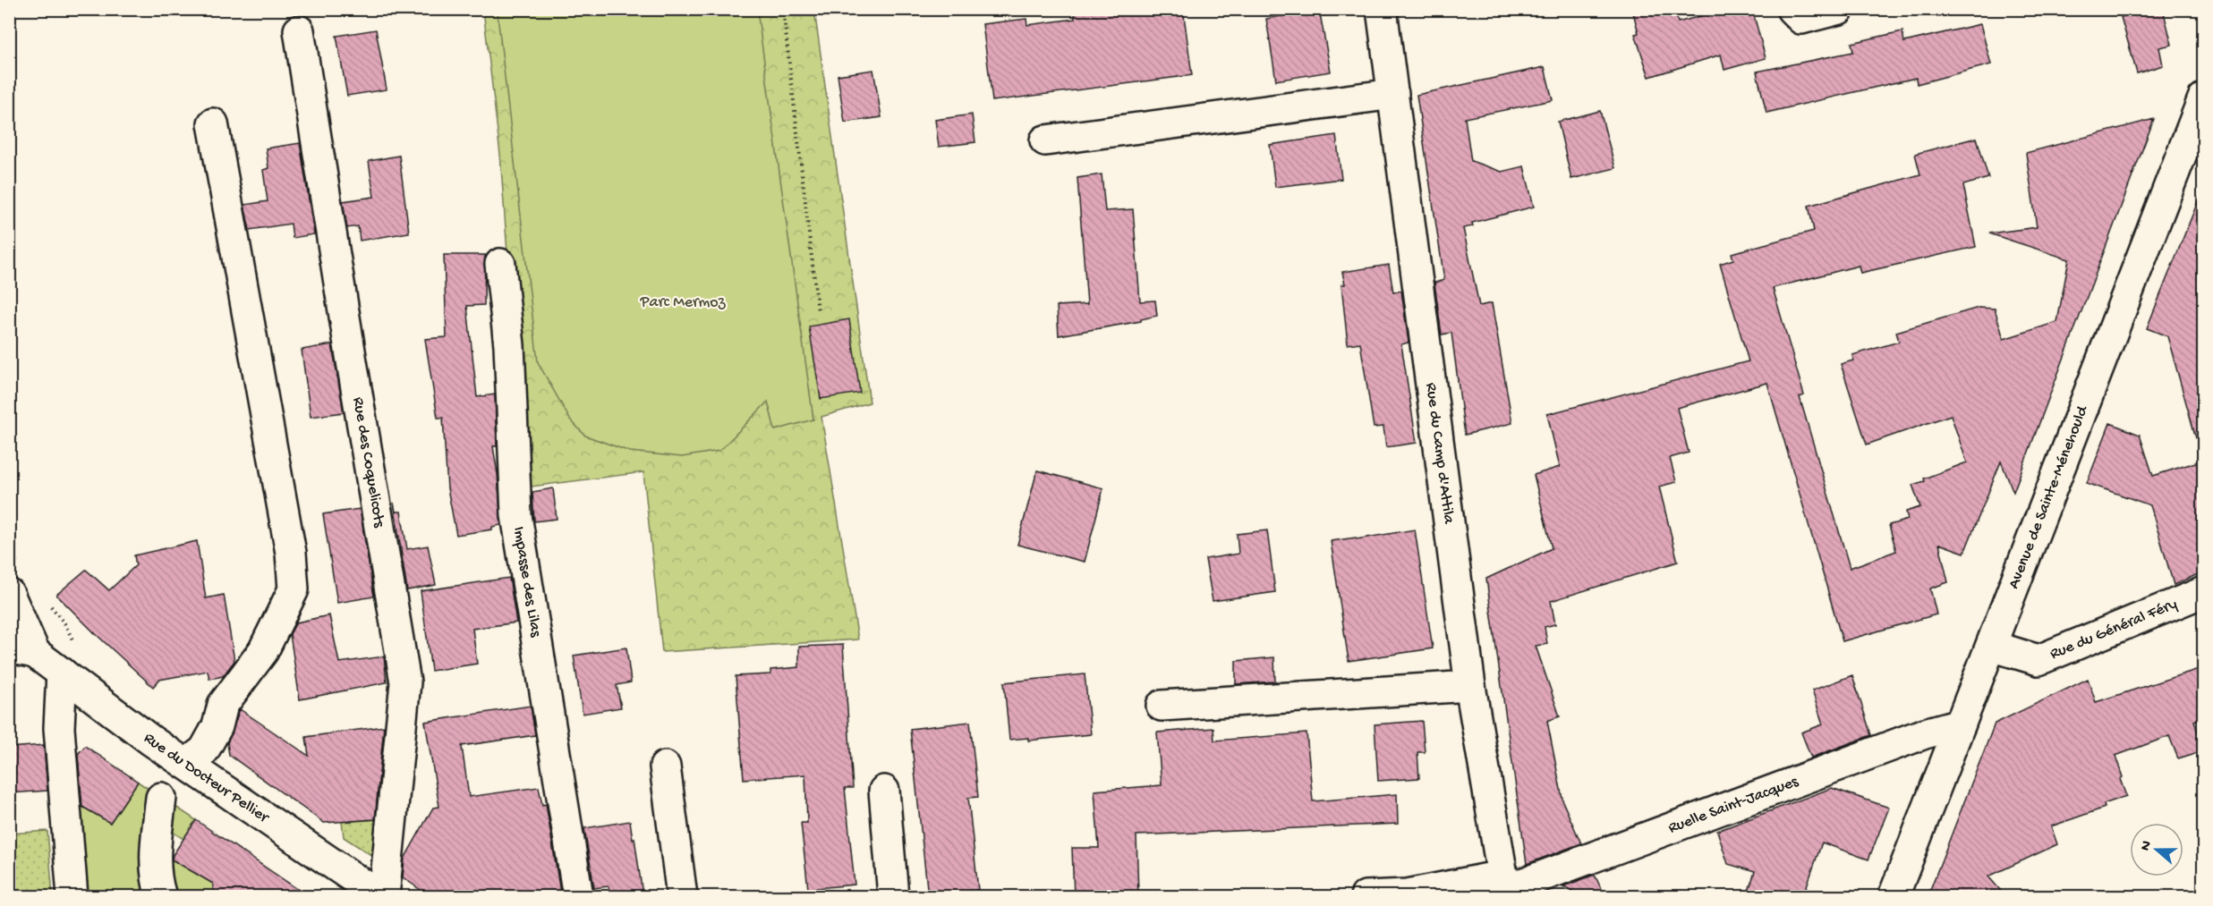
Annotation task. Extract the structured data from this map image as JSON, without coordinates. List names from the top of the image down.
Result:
{
  "streets": {
    "street": [
      "Rue du Camp d'Attila",
      "Rue des Coquelicots",
      "Avenue de Sainte-Ménehould",
      "Impasse des Lilas",
      "Rue du Général Féry",
      "Rue du Docteur Pellier",
      "Ruelle Saint-Jacques"
    ]
  },
  "crossings": [
    ["Rue du Camp d'Attila", "Ruelle Saint-Jacques"],
    ["Rue des Coquelicots", "Rue du Docteur Pellier"],
    ["Avenue de Sainte-Ménehould", "Rue du Général Féry"],
    ["Avenue de Sainte-Ménehould", "Ruelle Saint-Jacques"]
  ],
  "parks": ["Parc Mermoz"],
  "north": "left"
}
